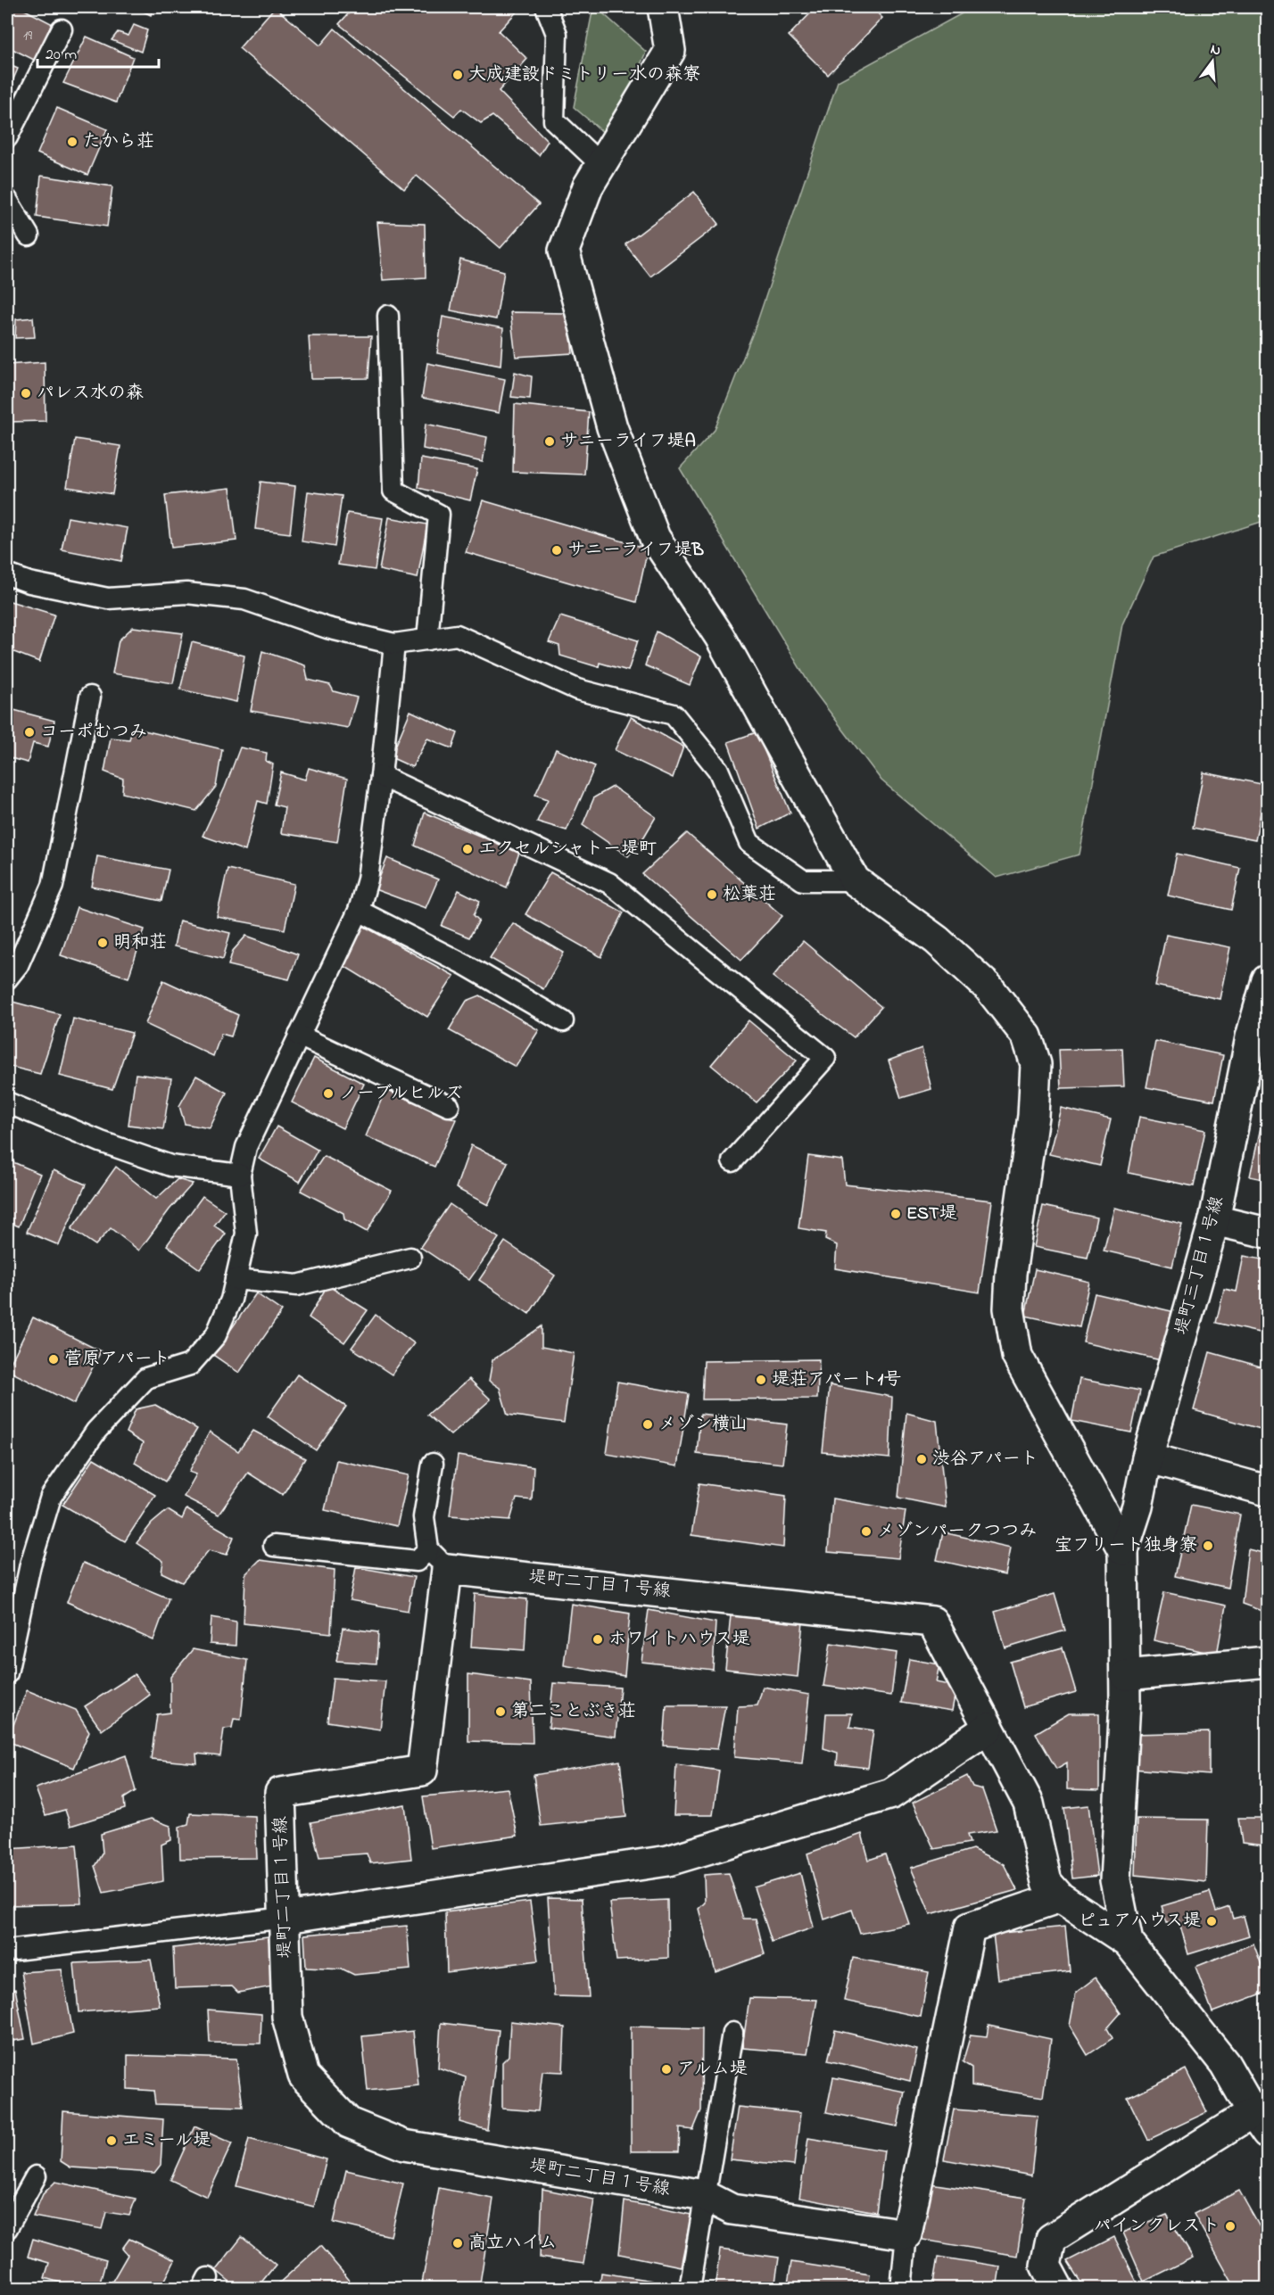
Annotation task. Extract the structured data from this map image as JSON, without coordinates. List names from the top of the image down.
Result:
{
  "streets": {
    "street": ["堤町三丁目１号線", "堤町二丁目１号線"]
  },
  "places": [
    "大成建設ドミトリー水の森寮",
    "たから荘",
    "パレス水の森",
    "サニーライフ堤A",
    "サニーライフ堤B",
    "コーポむつみ",
    "エクセルシャトー堤町",
    "松葉荘",
    "明和荘",
    "ノーブルヒルズ",
    "EST堤",
    "菅原アパート",
    "堤荘アパート1号",
    "メゾン横山",
    "渋谷アパート",
    "メゾンパークつつみ",
    "宝フリート独身寮",
    "ホワイトハウス堤",
    "第二ことぶき荘",
    "ピュアハウス堤",
    "アルム堤",
    "エミール堤",
    "パインクレスト",
    "高立ハイム"
  ],
  "house_numbers": ["19"],
  "scale_bar": "20 m",
  "north": "top"
}
